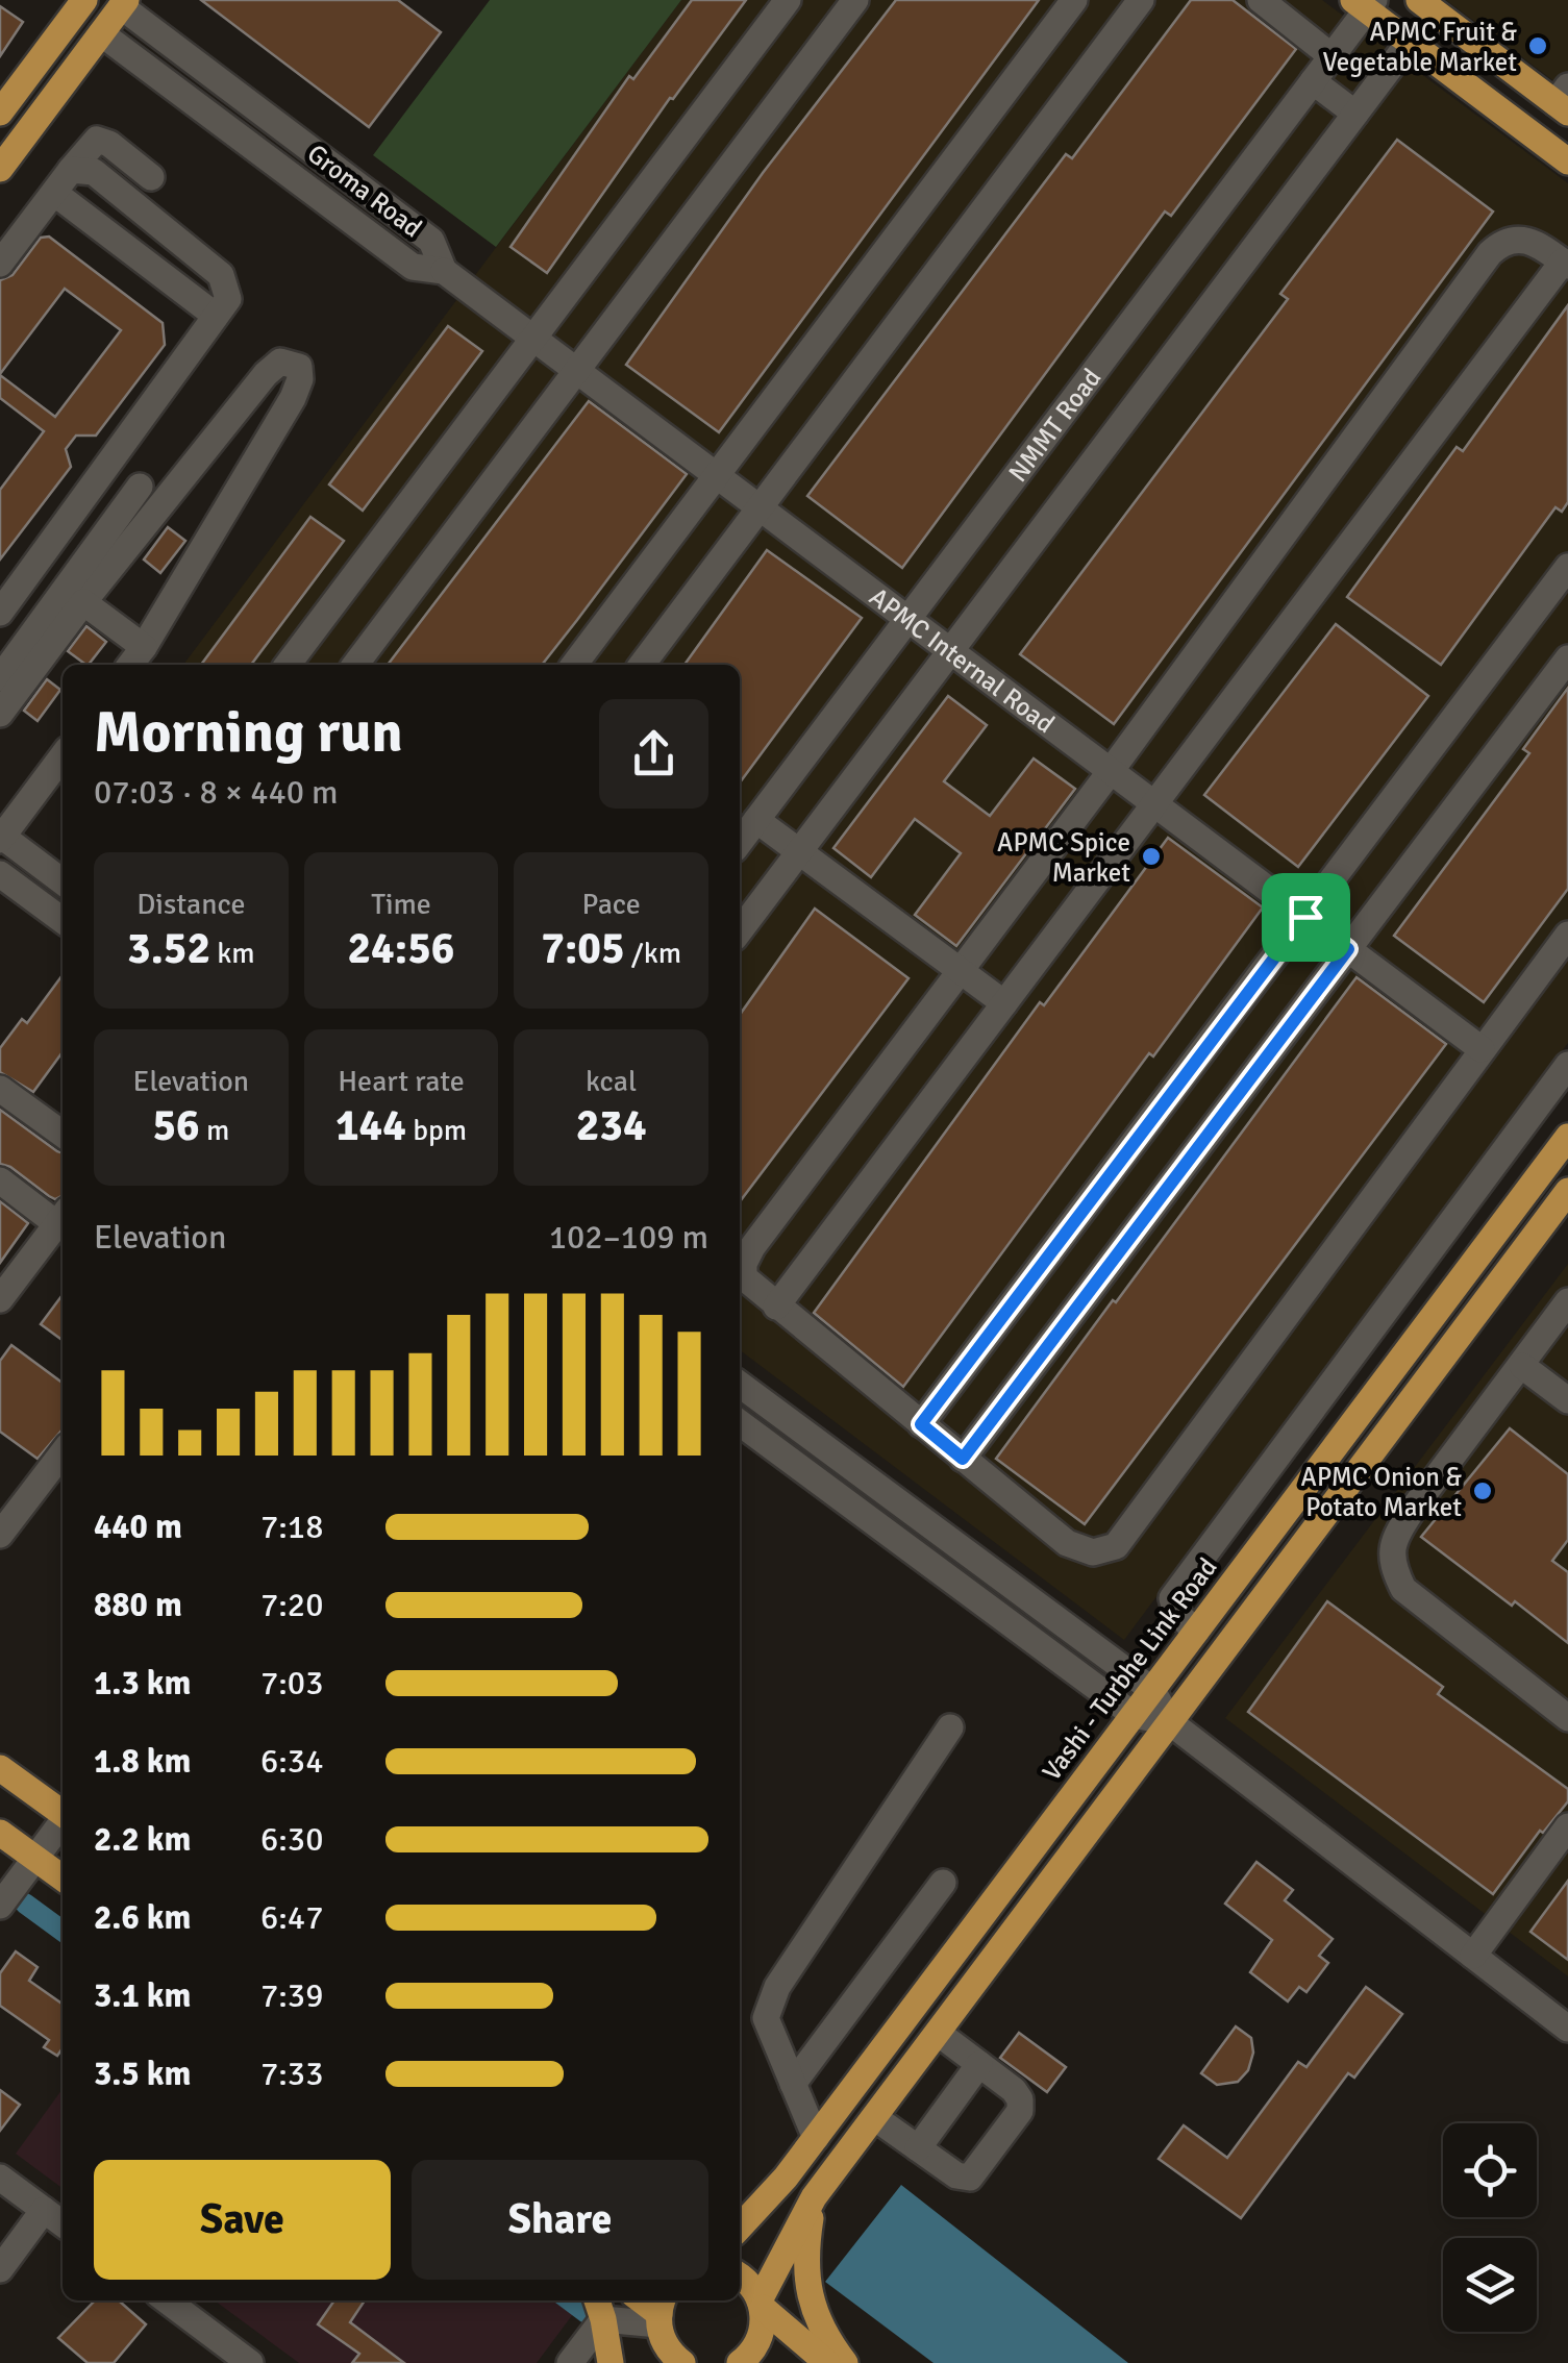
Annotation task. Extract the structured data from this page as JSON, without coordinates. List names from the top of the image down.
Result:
{
  "streets": {
    "main road": ["Groma Road", "Vashi - Turbhe Link Road"],
    "street": ["NMMT Road", "APMC Internal Road"]
  },
  "crossings": [
    ["Groma Road", "APMC Internal Road"],
    ["NMMT Road", "APMC Internal Road"]
  ],
  "places": ["APMC Fruit & Vegetable Market", "APMC Spice Market", "APMC Onion & Potato Market"],
  "page": {
    "heading": ["Morning run", "07:03 · 8 × 440 m"],
    "stats": [
      ["Distance", "3.52 km"],
      ["Time", "24:56"],
      ["Pace", "7:05 /km"],
      ["Elevation", "56 m"],
      ["Heart rate", "144 bpm"],
      ["kcal", "234"]
    ],
    "chart": ["Elevation", "102–109 m"],
    "list": [
      {
        "name": "440 m",
        "note": "7:18"
      },
      {
        "name": "880 m",
        "note": "7:20"
      },
      {
        "name": "1.3 km",
        "note": "7:03"
      },
      {
        "name": "1.8 km",
        "note": "6:34"
      },
      {
        "name": "2.2 km",
        "note": "6:30"
      },
      {
        "name": "2.6 km",
        "note": "6:47"
      },
      {
        "name": "3.1 km",
        "note": "7:39"
      },
      {
        "name": "3.5 km",
        "note": "7:33"
      }
    ],
    "buttons": ["Save", "Share"]
  }
}
